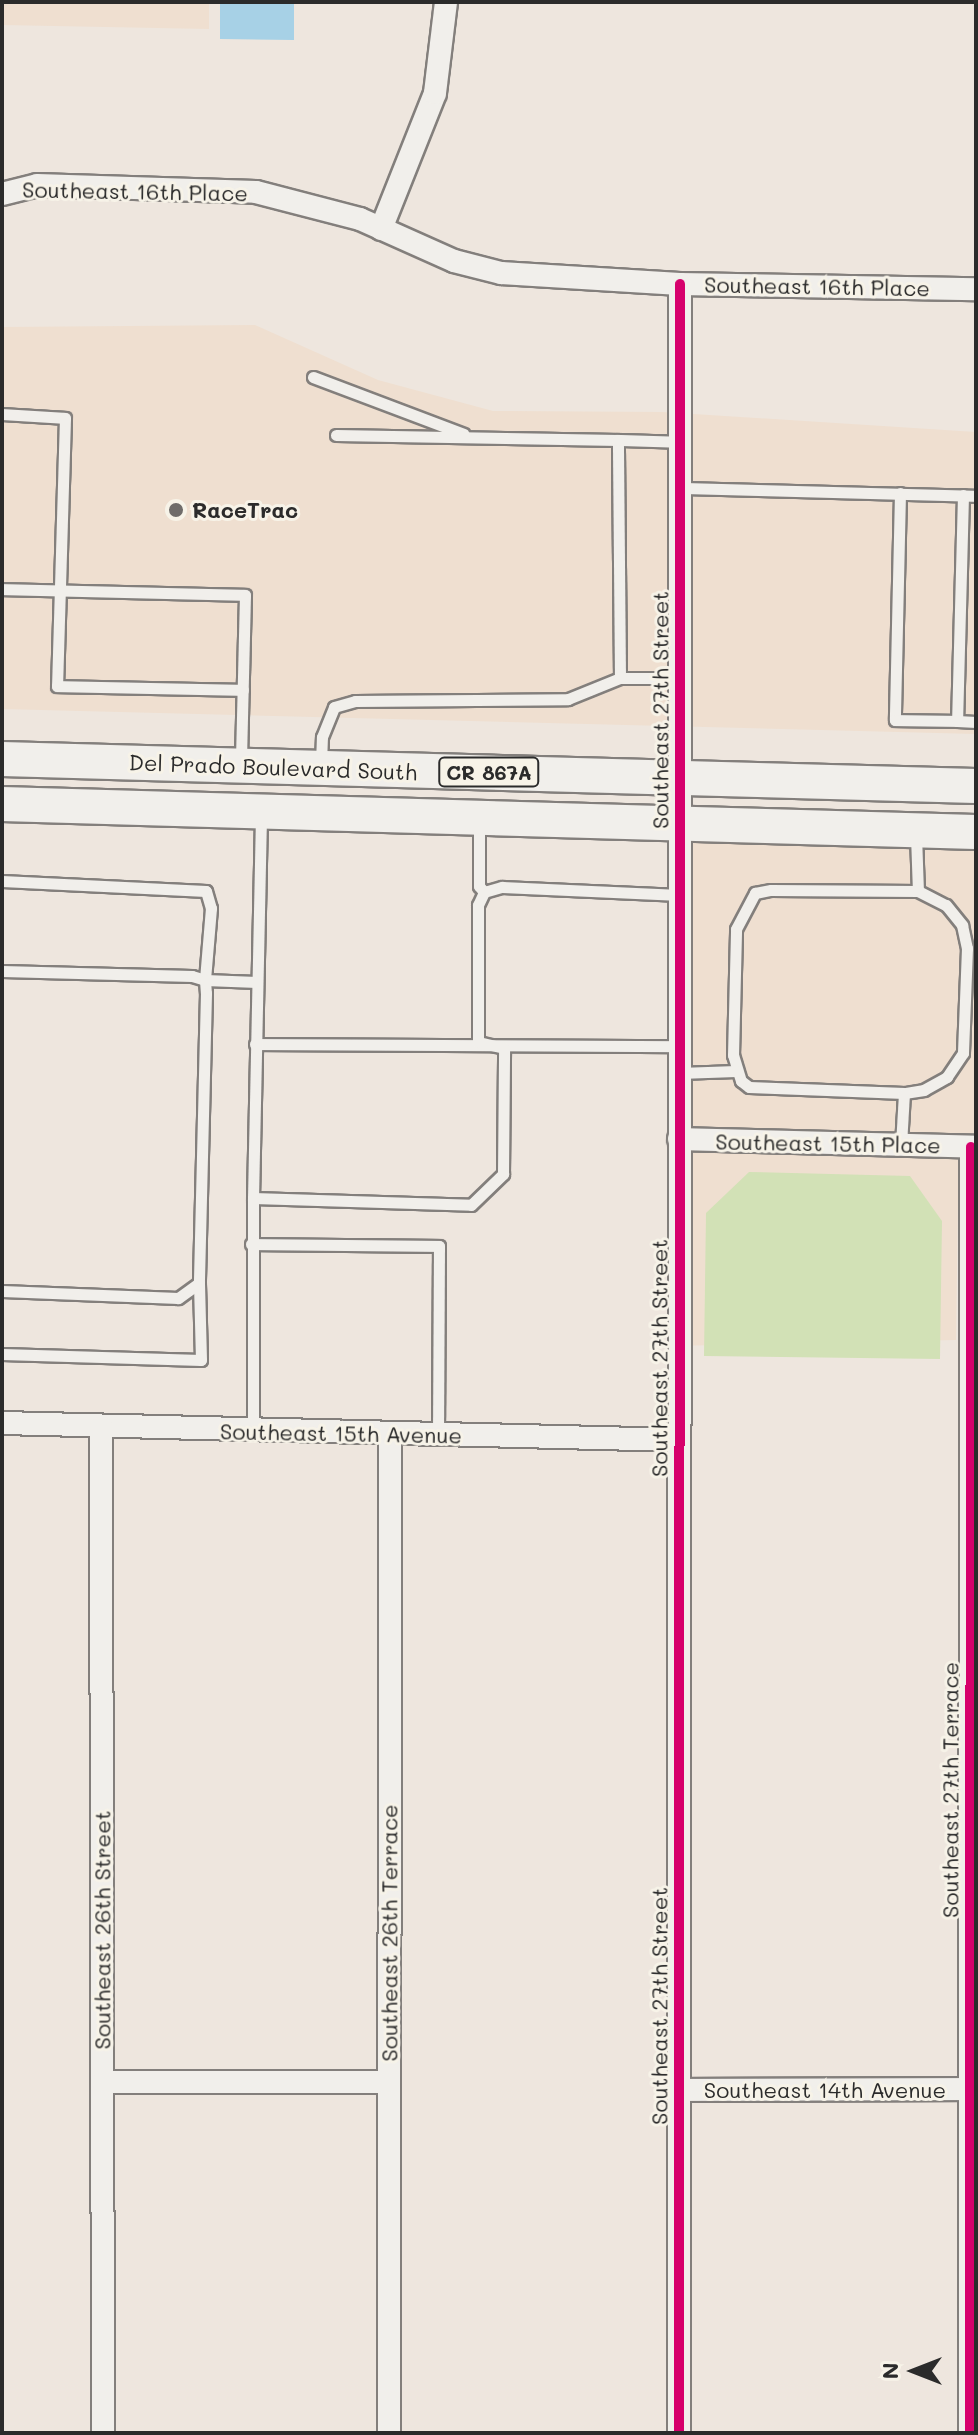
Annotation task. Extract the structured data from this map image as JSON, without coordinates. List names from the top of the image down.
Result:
{
  "streets": {
    "main road": ["Del Prado Boulevard South", "CR 867A"],
    "street": [
      "Southeast 16th Place",
      "Southeast 27th Street",
      "Southeast 15th Place",
      "Southeast 15th Avenue",
      "Southeast 27th Terrace",
      "Southeast 26th Street",
      "Southeast 26th Terrace",
      "Southeast 14th Avenue"
    ]
  },
  "crossings": [
    ["Southeast 16th Place", "Southeast 27th Street"],
    ["Southeast 27th Street", "Del Prado Boulevard South"],
    ["Southeast 27th Street", "Southeast 15th Place"],
    ["Southeast 27th Street", "Southeast 15th Avenue"],
    ["Southeast 27th Street", "Southeast 14th Avenue"],
    ["Southeast 15th Place", "Southeast 27th Terrace"],
    ["Southeast 15th Avenue", "Southeast 26th Street"],
    ["Southeast 15th Avenue", "Southeast 26th Terrace"],
    ["Southeast 27th Terrace", "Southeast 14th Avenue"]
  ],
  "places": ["RaceTrac"],
  "north": "left"
}
